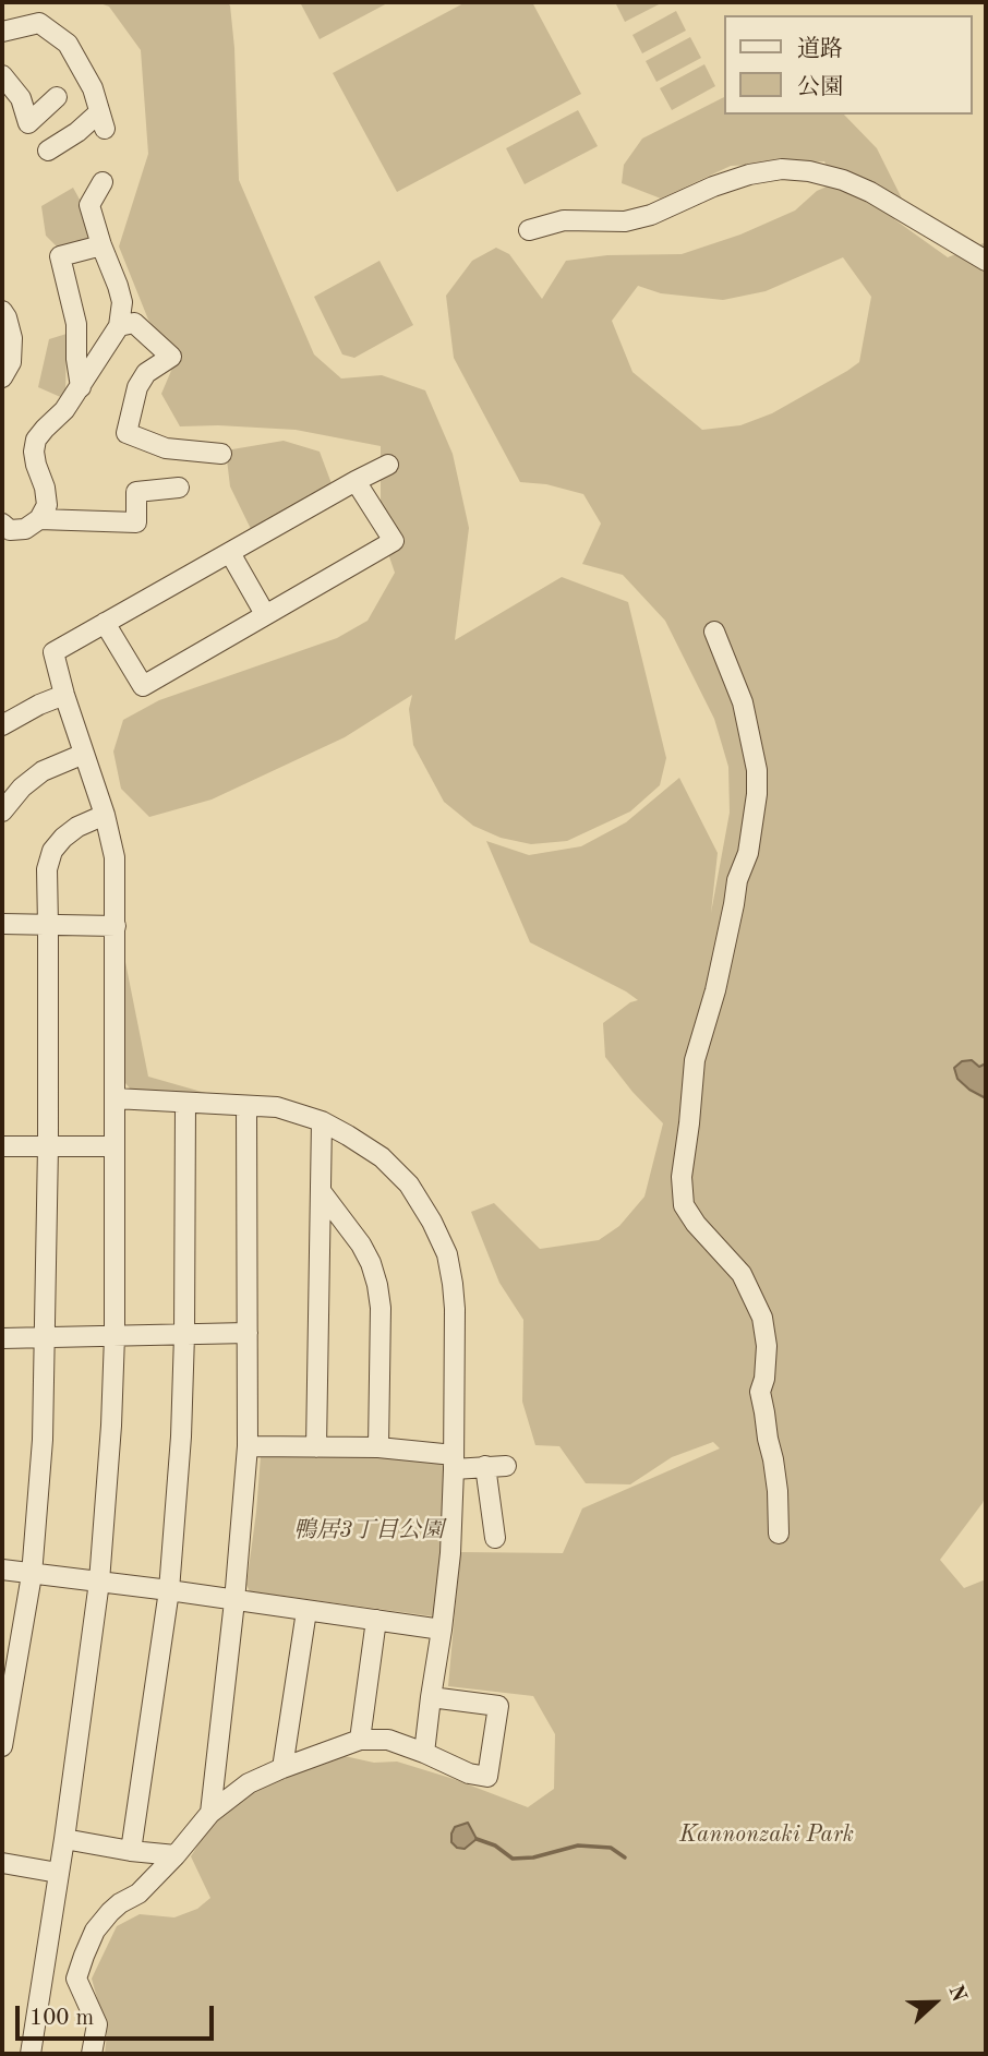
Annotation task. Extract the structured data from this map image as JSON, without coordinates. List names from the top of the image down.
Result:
{
  "parks": ["鴨居3丁目公園", "Kannonzaki Park"],
  "legend": ["道路", "公園"],
  "scale_bar": "100 m",
  "north": "right"
}
